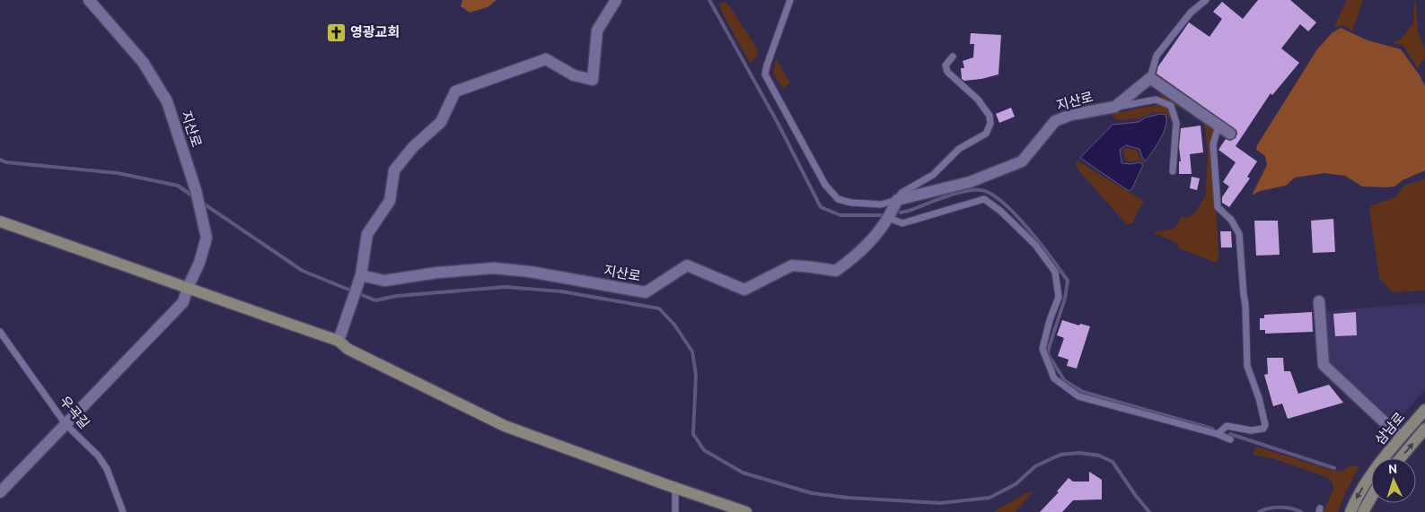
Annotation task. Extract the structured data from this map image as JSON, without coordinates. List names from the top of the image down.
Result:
{
  "streets": {
    "main road": ["삼남로"],
    "street": ["지산로"],
    "lane": ["우곡길"]
  },
  "crossings": [
    ["지산로", "우곡길"]
  ],
  "places": {
    "church": ["영광교회"]
  },
  "north": "top"
}
